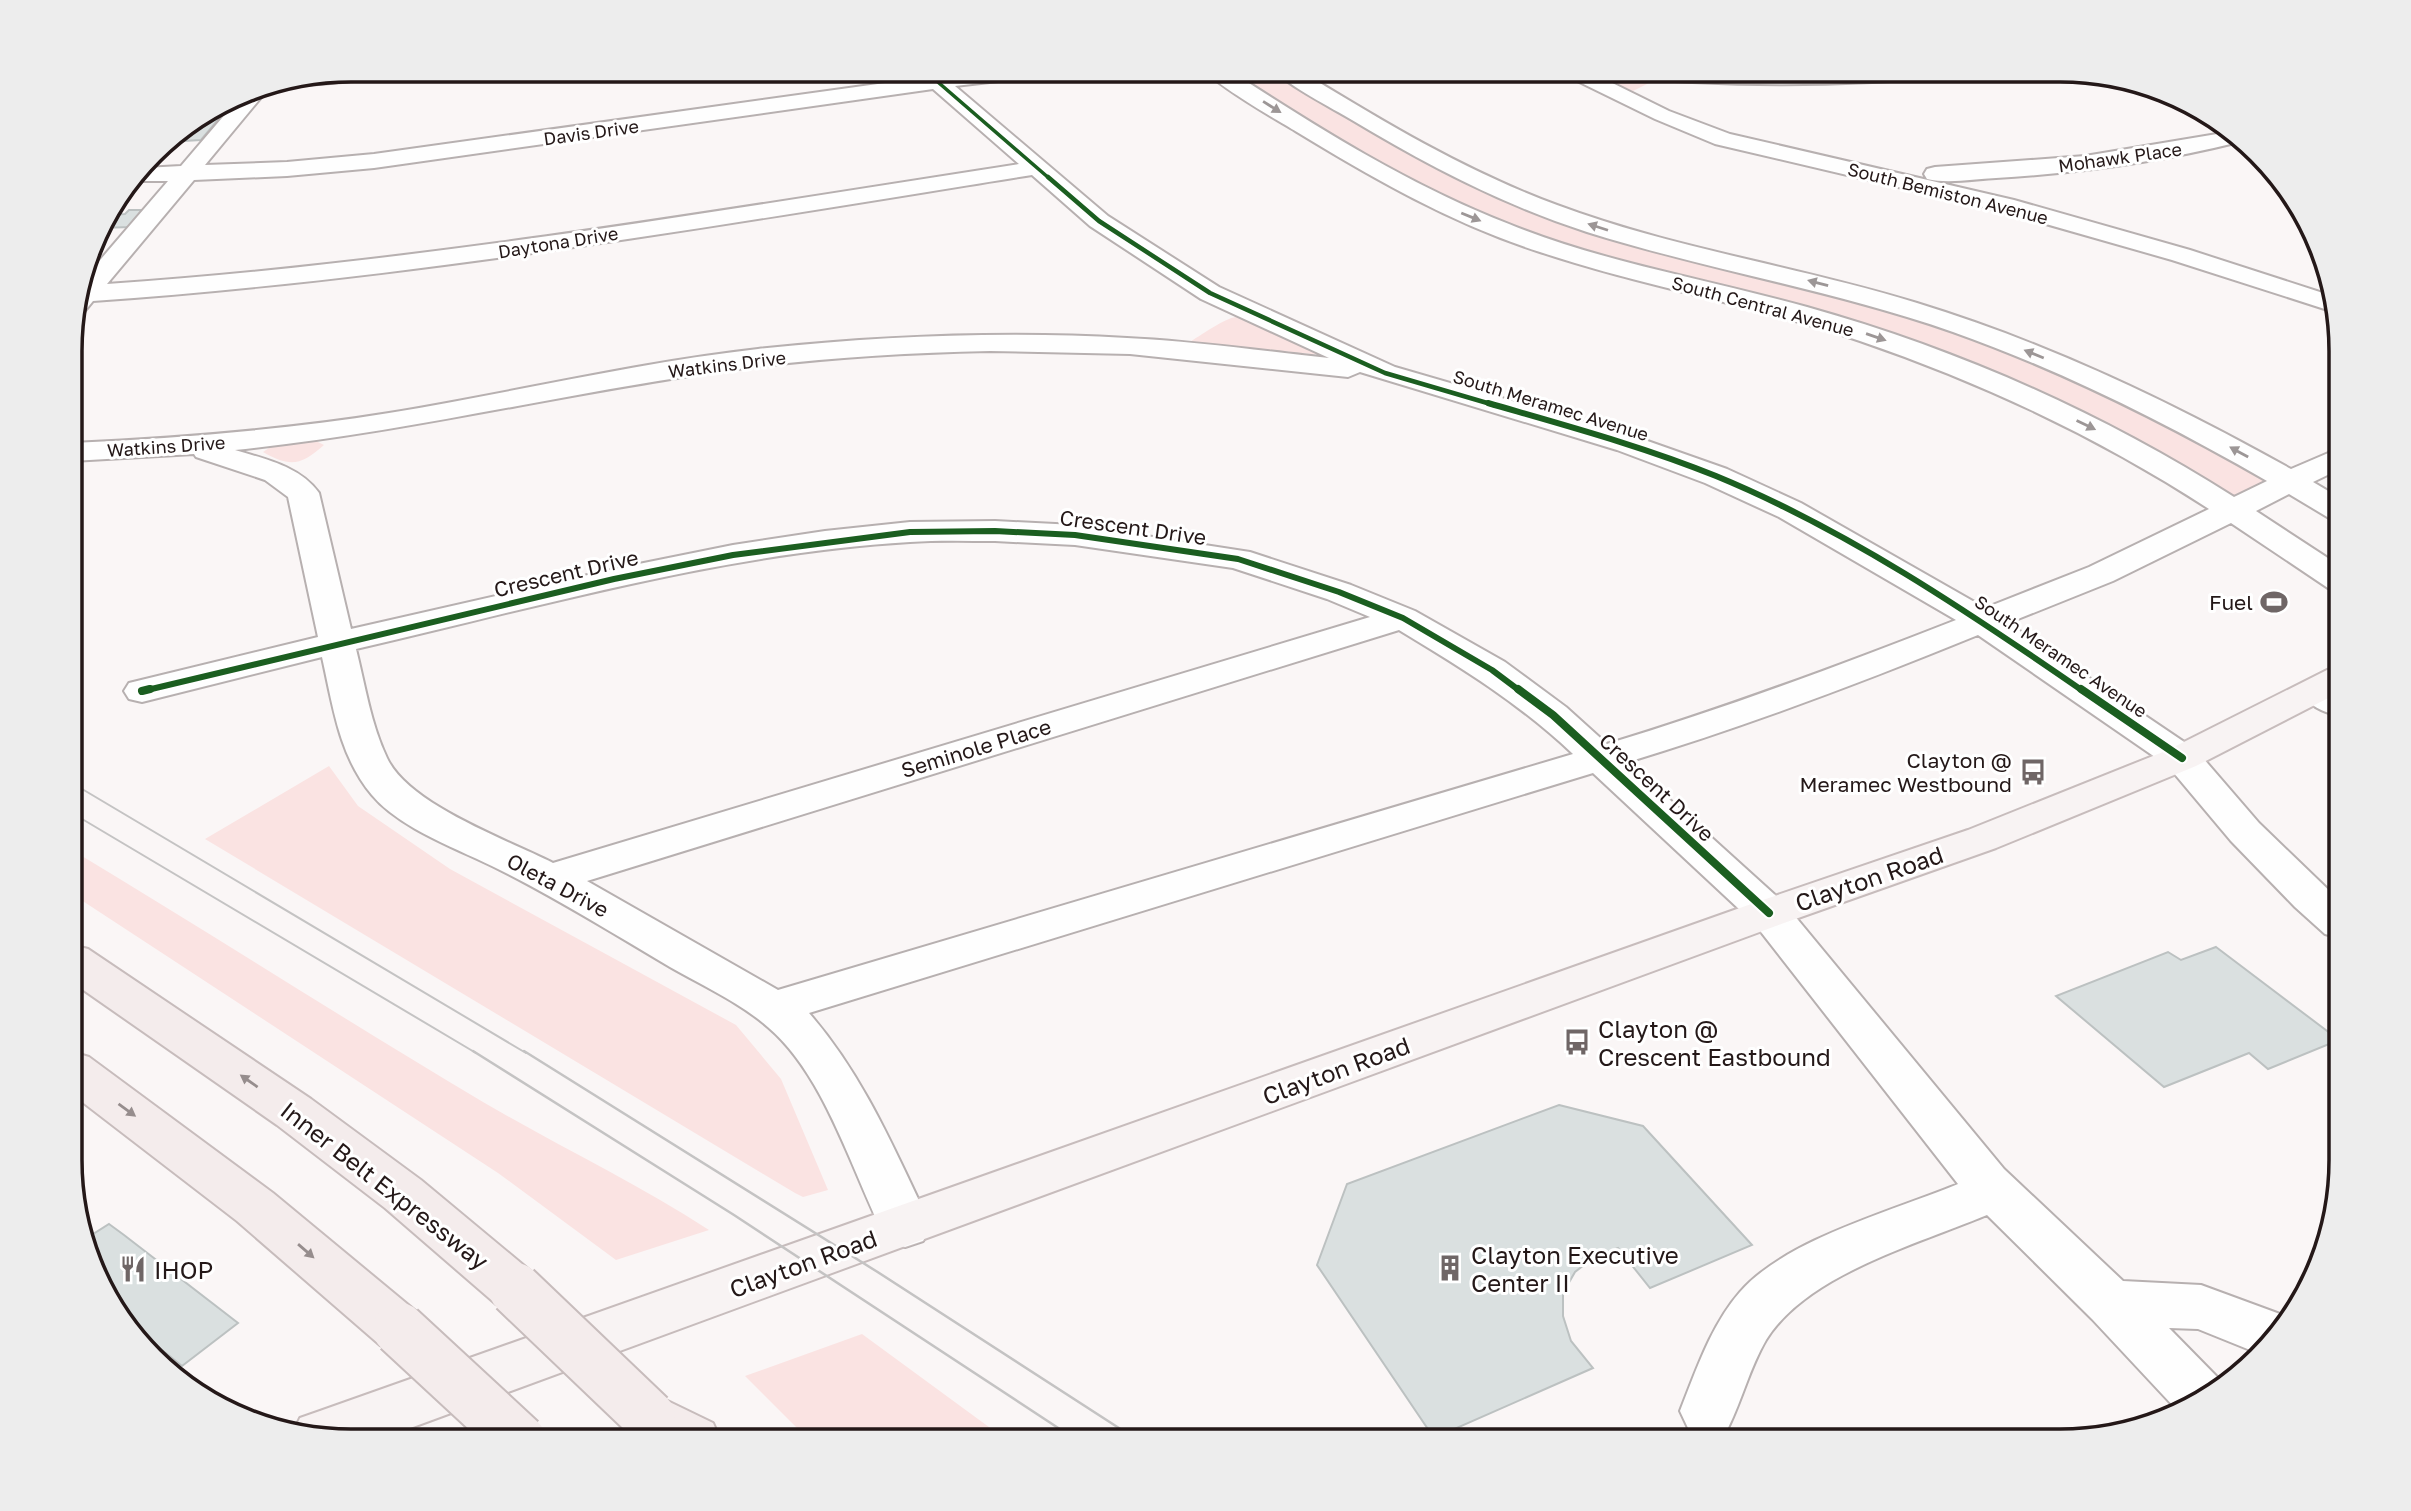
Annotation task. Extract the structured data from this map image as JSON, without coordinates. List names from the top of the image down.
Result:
{
  "streets": {
    "highway": ["Inner Belt Expressway"],
    "main road": ["Clayton Road"],
    "street": [
      "Davis Drive",
      "Mohawk Place",
      "South Bemiston Avenue",
      "Daytona Drive",
      "South Central Avenue",
      "Watkins Drive",
      "South Meramec Avenue",
      "Crescent Drive",
      "Seminole Place",
      "Oleta Drive"
    ]
  },
  "crossings": [
    ["Mohawk Place", "South Bemiston Avenue"],
    ["Daytona Drive", "South Meramec Avenue"],
    ["Watkins Drive", "South Meramec Avenue"],
    ["South Meramec Avenue", "Clayton Road"],
    ["Crescent Drive", "Seminole Place"],
    ["Crescent Drive", "Clayton Road"],
    ["Crescent Drive", "Oleta Drive"],
    ["Seminole Place", "Oleta Drive"],
    ["Clayton Road", "Oleta Drive"]
  ],
  "places": {
    "sports": ["Fuel"],
    "bus stop": ["Clayton @ Meramec Westbound", "Clayton @ Crescent Eastbound"],
    "building": ["Clayton Executive Center II"],
    "restaurant": ["IHOP"]
  }
}
